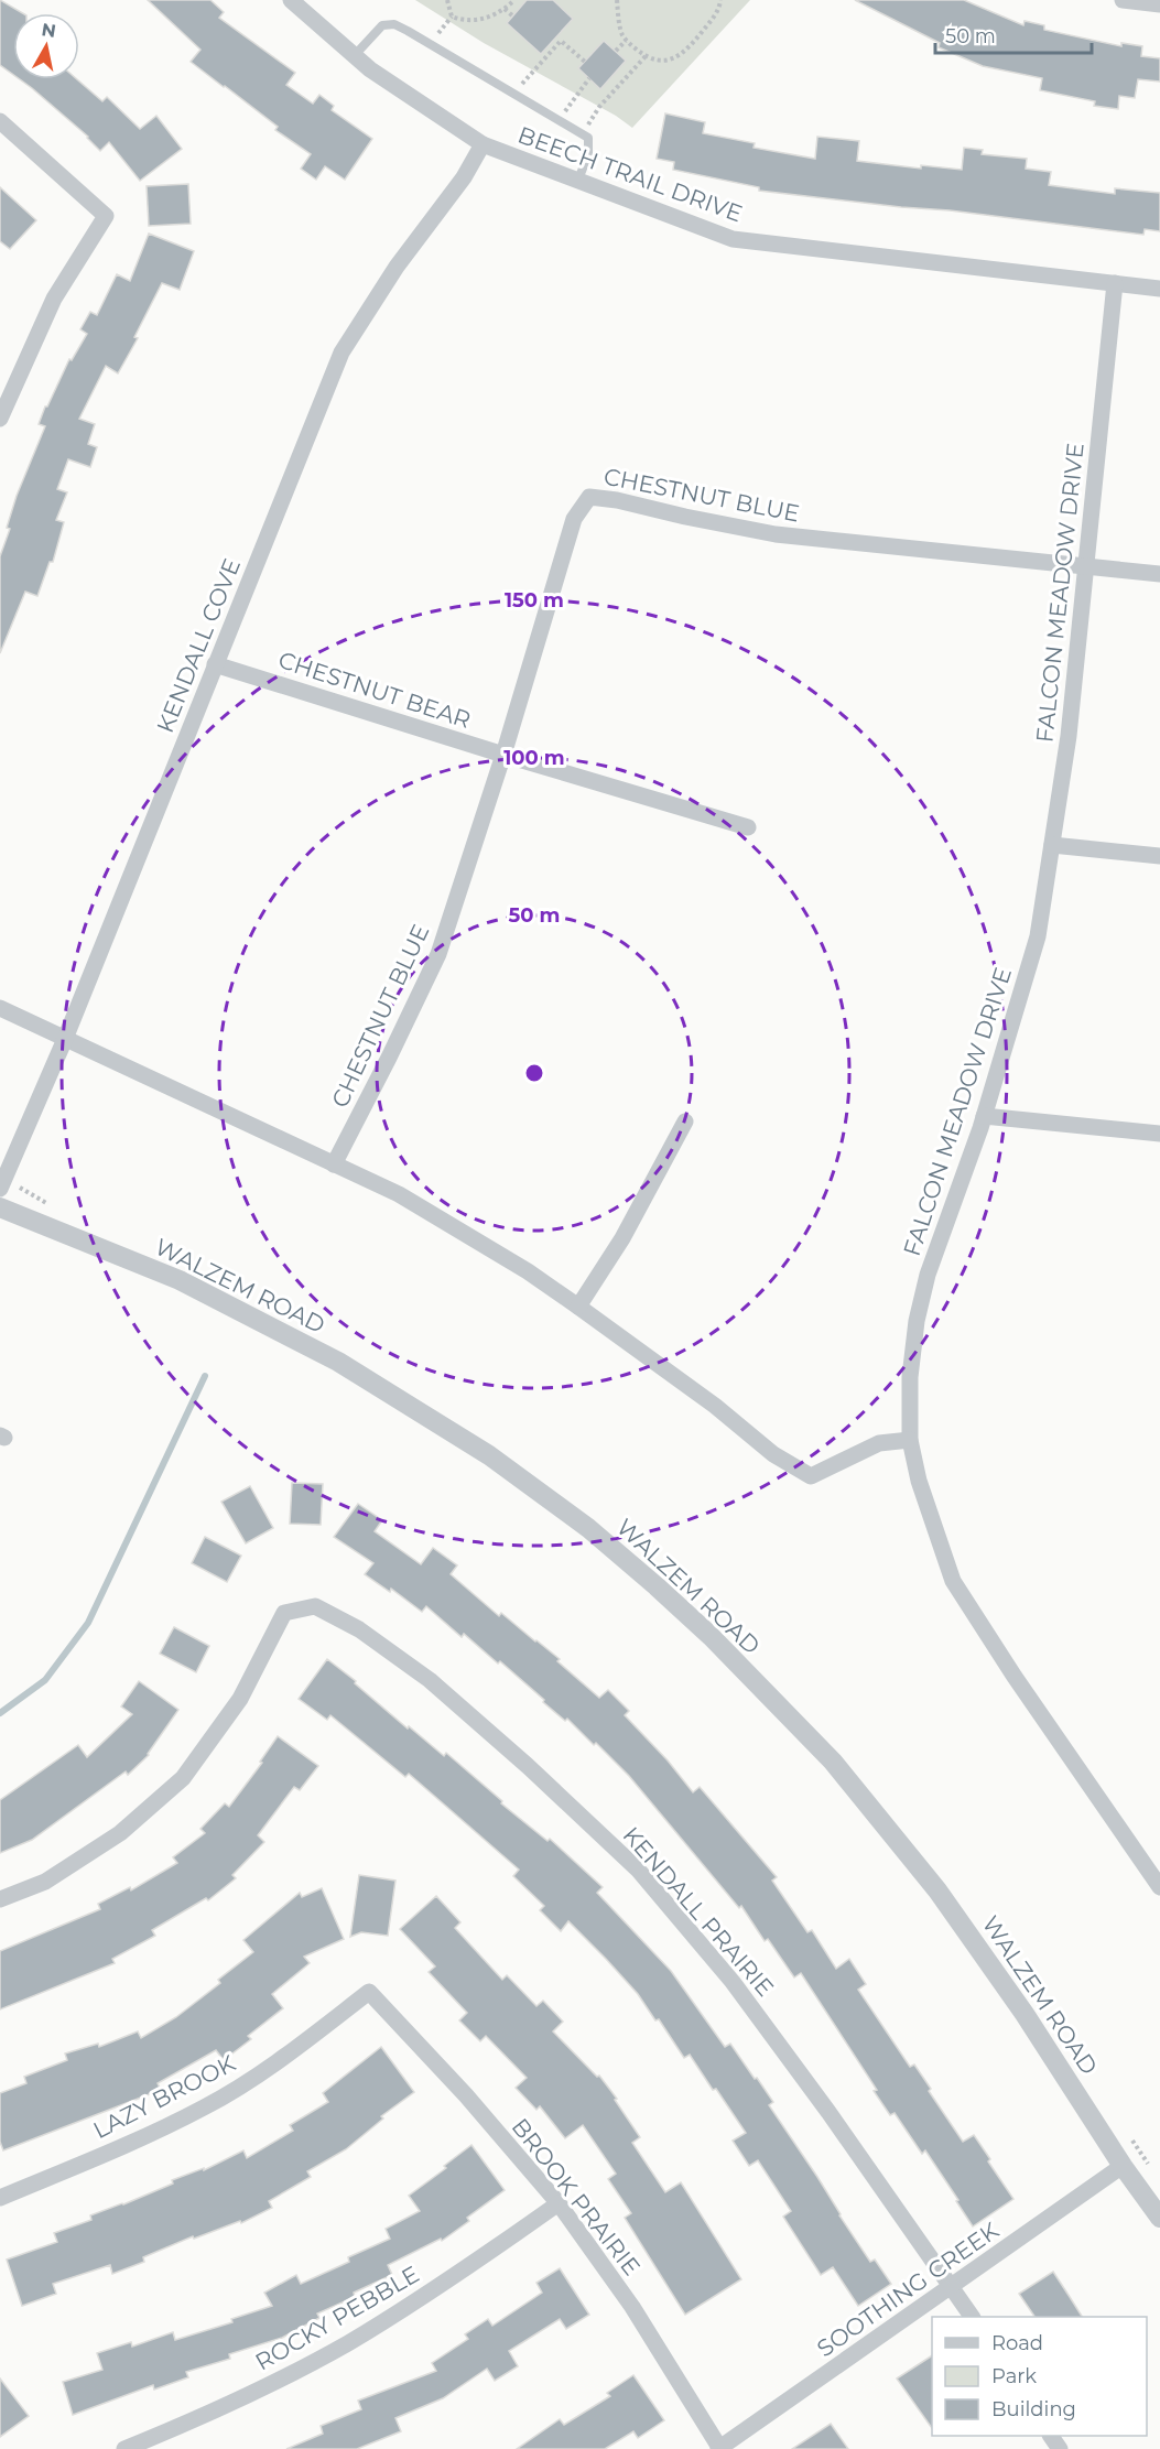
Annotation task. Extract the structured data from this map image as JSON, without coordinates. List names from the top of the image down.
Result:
{
  "streets": {
    "street": [
      "BEECH TRAIL DRIVE",
      "CHESTNUT BLUE",
      "FALCON MEADOW DRIVE",
      "KENDALL COVE",
      "CHESTNUT BEAR",
      "WALZEM ROAD",
      "KENDALL PRAIRIE",
      "LAZY BROOK",
      "BROOK PRAIRIE",
      "SOOTHING CREEK",
      "ROCKY PEBBLE"
    ]
  },
  "crossings": [
    ["BEECH TRAIL DRIVE", "FALCON MEADOW DRIVE"],
    ["BEECH TRAIL DRIVE", "KENDALL COVE"],
    ["CHESTNUT BLUE", "FALCON MEADOW DRIVE"],
    ["CHESTNUT BLUE", "CHESTNUT BEAR"],
    ["KENDALL COVE", "CHESTNUT BEAR"],
    ["WALZEM ROAD", "SOOTHING CREEK"],
    ["KENDALL PRAIRIE", "SOOTHING CREEK"],
    ["LAZY BROOK", "BROOK PRAIRIE"],
    ["BROOK PRAIRIE", "SOOTHING CREEK"],
    ["BROOK PRAIRIE", "ROCKY PEBBLE"]
  ],
  "legend": ["Road", "Park", "Building"],
  "scale_bar": "50 m",
  "north": "top",
  "rings": ["150 m", "100 m", "50 m"]
}
